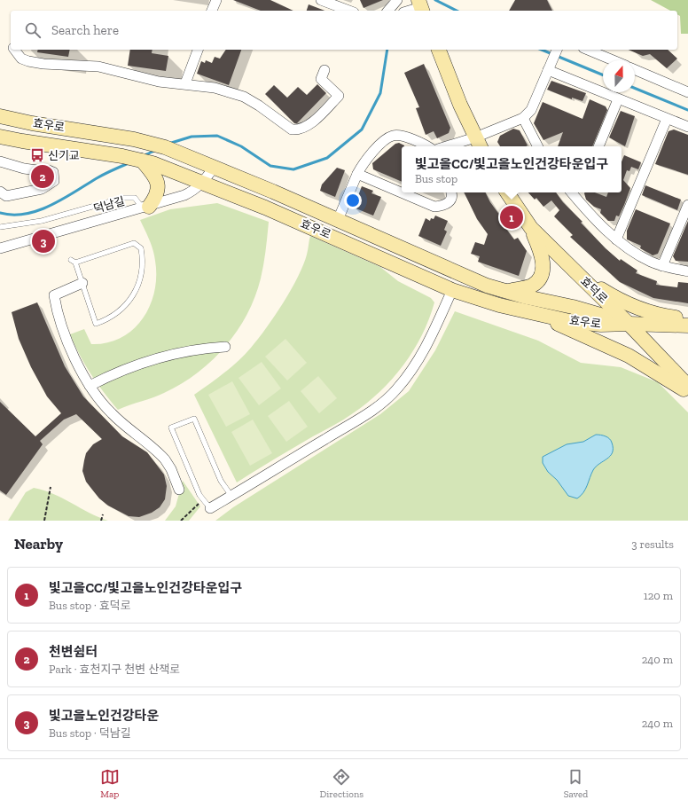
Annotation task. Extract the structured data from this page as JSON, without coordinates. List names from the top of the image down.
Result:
{
  "streets": {
    "main road": ["효우로", "효덕로"],
    "street": ["덕남길"]
  },
  "crossings": [
    ["효우로", "덕남길"],
    ["효우로", "효덕로"]
  ],
  "places": {
    "bus stop": ["신기교"]
  },
  "north": "top",
  "page": {
    "search": "Search here",
    "popup": ["빛고을CC/빛고을노인건강타운입구", "Bus stop"],
    "pins": ["2", "1", "3"],
    "heading": ["Nearby", "3 results"],
    "list": [
      {
        "mark": "1",
        "name": "빛고을CC/빛고을노인건강타운입구",
        "note": "Bus stop · 효덕로",
        "value": "120 m"
      },
      {
        "mark": "2",
        "name": "천변쉼터",
        "note": "Park · 효천지구 천변 산책로",
        "value": "240 m"
      },
      {
        "mark": "3",
        "name": "빛고을노인건강타운",
        "note": "Bus stop · 덕남길",
        "value": "240 m"
      }
    ],
    "nav": ["Map", "Directions", "Saved"]
  }
}
